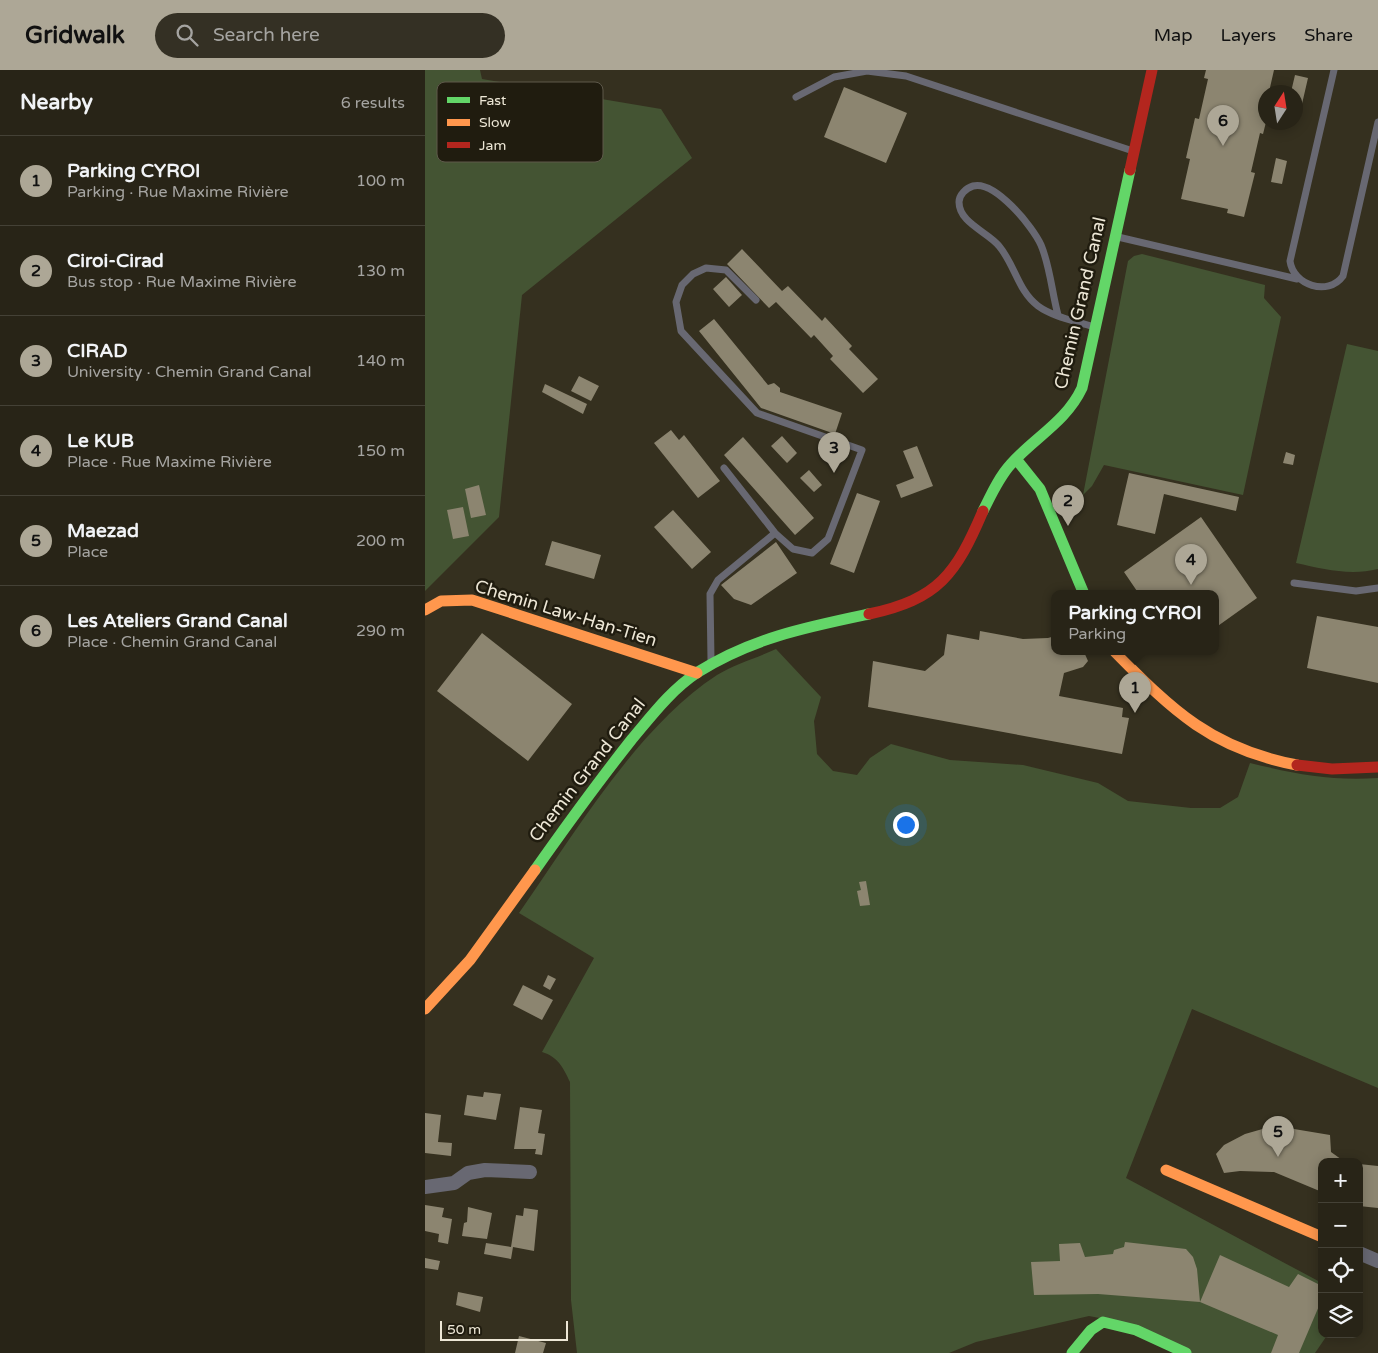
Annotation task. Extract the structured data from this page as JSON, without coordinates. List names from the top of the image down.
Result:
{
  "streets": {
    "street": ["Chemin Grand Canal", "Chemin Law-Han-Tien"]
  },
  "crossings": [
    ["Chemin Grand Canal", "Chemin Law-Han-Tien"]
  ],
  "legend": ["Fast", "Slow", "Jam"],
  "scale_bar": "50 m",
  "north": "top",
  "page": {
    "header": "Gridwalk",
    "search": "Search here",
    "nav": ["Map", "Layers", "Share"],
    "heading": ["Nearby", "6 results"],
    "pins": [
      "6",
      "3",
      "2",
      "4",
      "1",
      "5"
    ],
    "list": [
      {
        "mark": "1",
        "name": "Parking CYROI",
        "note": "Parking · Rue Maxime Rivière",
        "value": "100 m"
      },
      {
        "mark": "2",
        "name": "Ciroi-Cirad",
        "note": "Bus stop · Rue Maxime Rivière",
        "value": "130 m"
      },
      {
        "mark": "3",
        "name": "CIRAD",
        "note": "University · Chemin Grand Canal",
        "value": "140 m"
      },
      {
        "mark": "4",
        "name": "Le KUB",
        "note": "Place · Rue Maxime Rivière",
        "value": "150 m"
      },
      {
        "mark": "5",
        "name": "Maezad",
        "note": "Place",
        "value": "200 m"
      },
      {
        "mark": "6",
        "name": "Les Ateliers Grand Canal",
        "note": "Place · Chemin Grand Canal",
        "value": "290 m"
      }
    ],
    "popup": ["Parking CYROI", "Parking"],
    "map_buttons": ["+", "−"],
    "scale": "50 m"
  }
}
